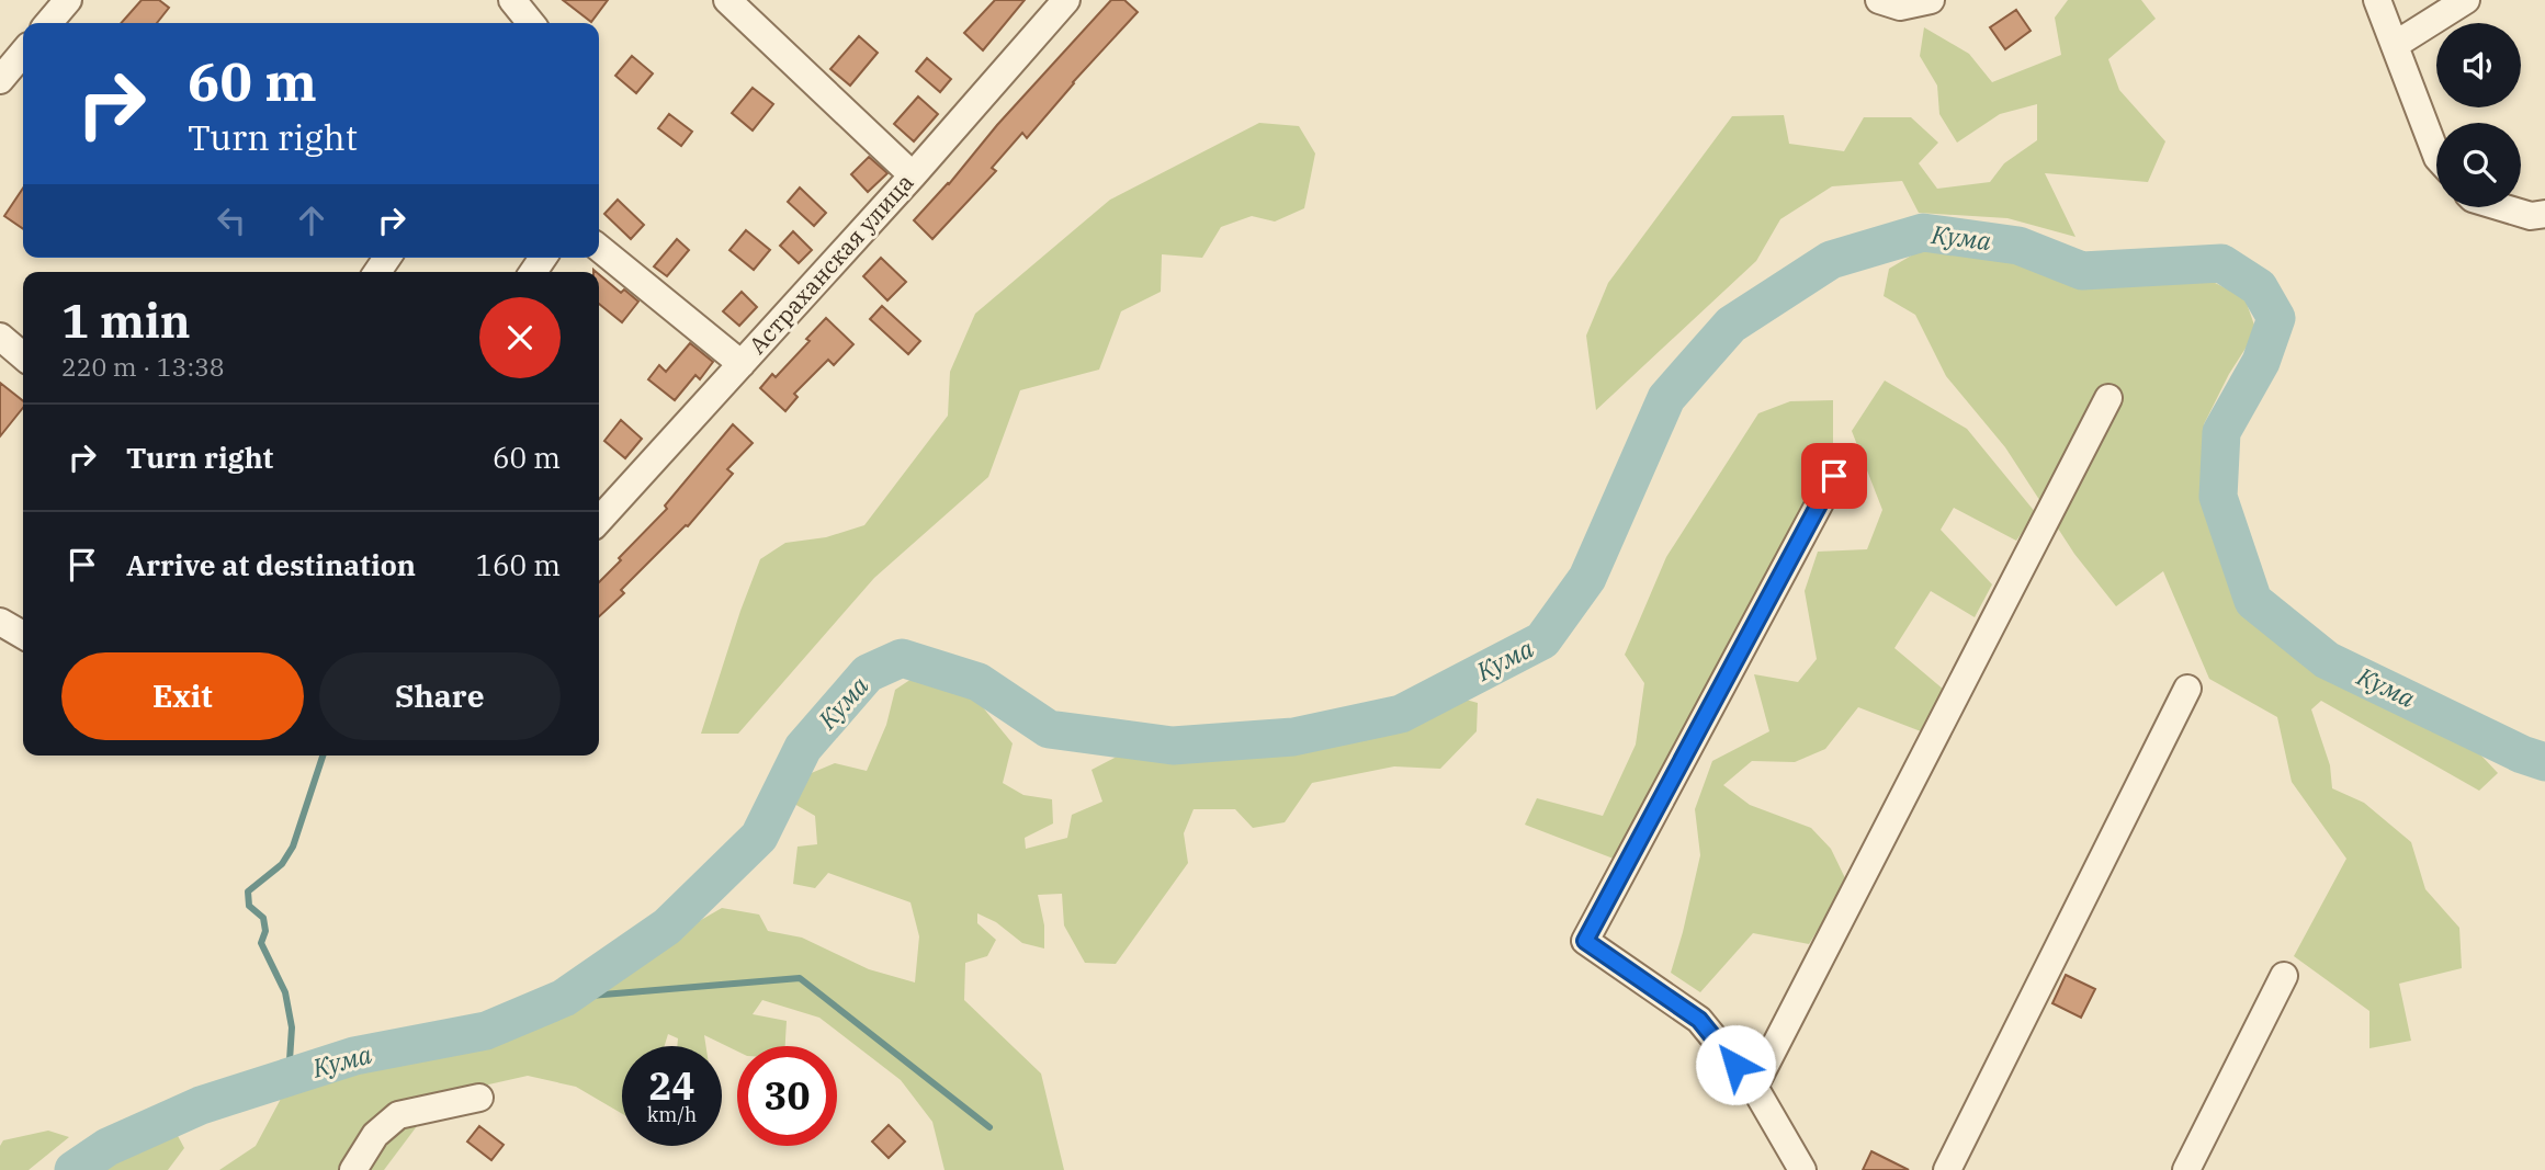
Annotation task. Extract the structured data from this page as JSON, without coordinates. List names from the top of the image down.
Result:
{
  "streets": {
    "street": ["Астраханская улица"]
  },
  "water": ["Кума"],
  "page": {
    "turn": ["60 m", "Turn right"],
    "heading": ["1 min", "220 m · 13:38"],
    "list": [
      {
        "name": "Turn right",
        "value": "60 m"
      },
      {
        "name": "Arrive at destination",
        "value": "160 m"
      }
    ],
    "buttons": ["Exit", "Share"],
    "speed": "24 km/h",
    "limit": "30"
  }
}
